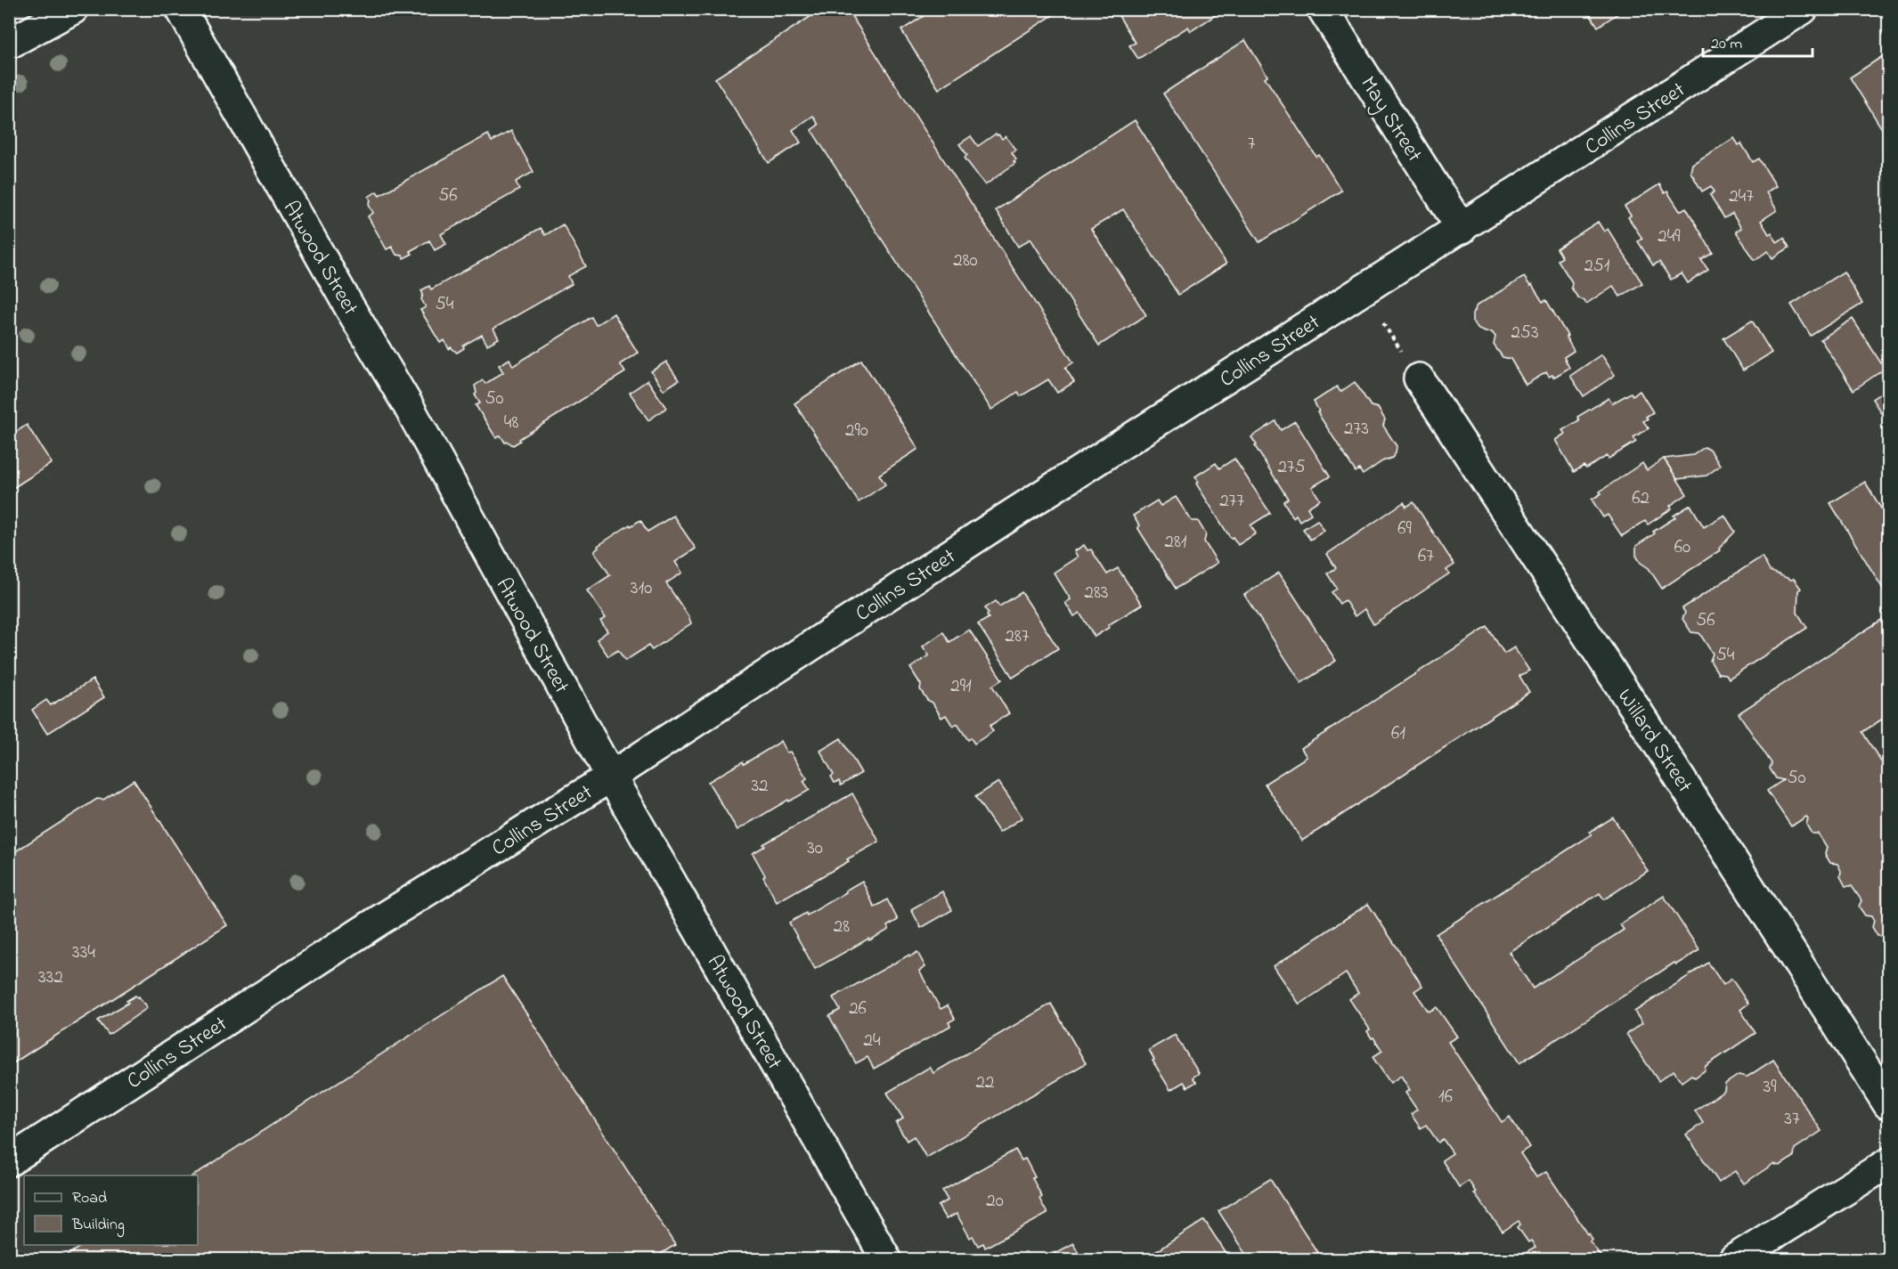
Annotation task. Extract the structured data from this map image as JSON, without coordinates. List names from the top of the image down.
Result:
{
  "streets": {
    "street": [
      "Collins Street",
      "May Street",
      "Atwood Street",
      "Willard Street"
    ]
  },
  "crossings": [
    ["Collins Street", "May Street"],
    ["Collins Street", "Atwood Street"]
  ],
  "house_numbers": [
    "7",
    "56",
    "247",
    "249",
    "280",
    "251",
    "54",
    "253",
    "50",
    "48",
    "273",
    "290",
    "275",
    "62",
    "277",
    "69",
    "281",
    "60",
    "67",
    "310",
    "283",
    "56",
    "287",
    "54",
    "291",
    "61",
    "50",
    "32",
    "30",
    "28",
    "334",
    "332",
    "26",
    "24",
    "22",
    "39",
    "16",
    "37",
    "20"
  ],
  "legend": ["Road", "Building"],
  "scale_bar": "20 m"
}
